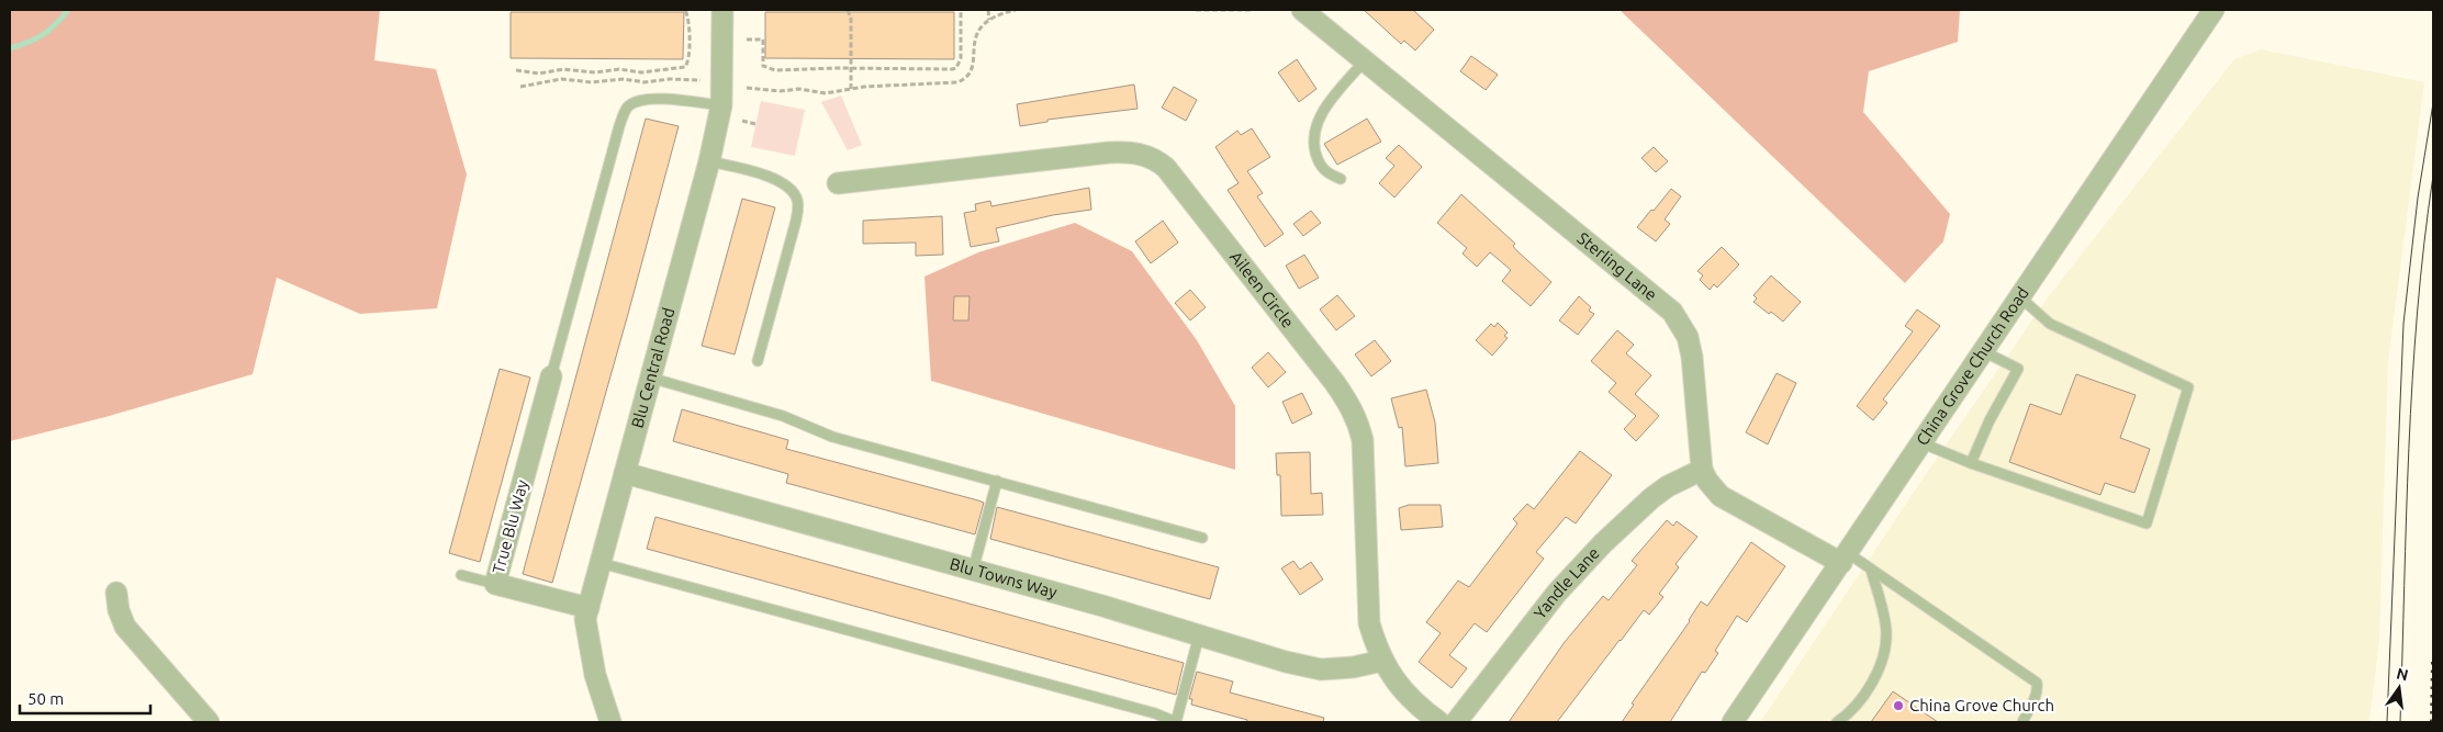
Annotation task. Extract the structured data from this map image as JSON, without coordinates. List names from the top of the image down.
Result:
{
  "streets": {
    "street": [
      "Sterling Lane",
      "Aileen Circle",
      "China Grove Church Road",
      "Blu Central Road",
      "True Blu Way",
      "Blu Towns Way",
      "Yandle Lane"
    ]
  },
  "crossings": [
    ["Sterling Lane", "China Grove Church Road"],
    ["Sterling Lane", "Yandle Lane"],
    ["Aileen Circle", "Blu Towns Way"],
    ["Blu Central Road", "True Blu Way"],
    ["Blu Central Road", "Blu Towns Way"]
  ],
  "places": ["China Grove Church"],
  "scale_bar": "50 m",
  "north": "top"
}
